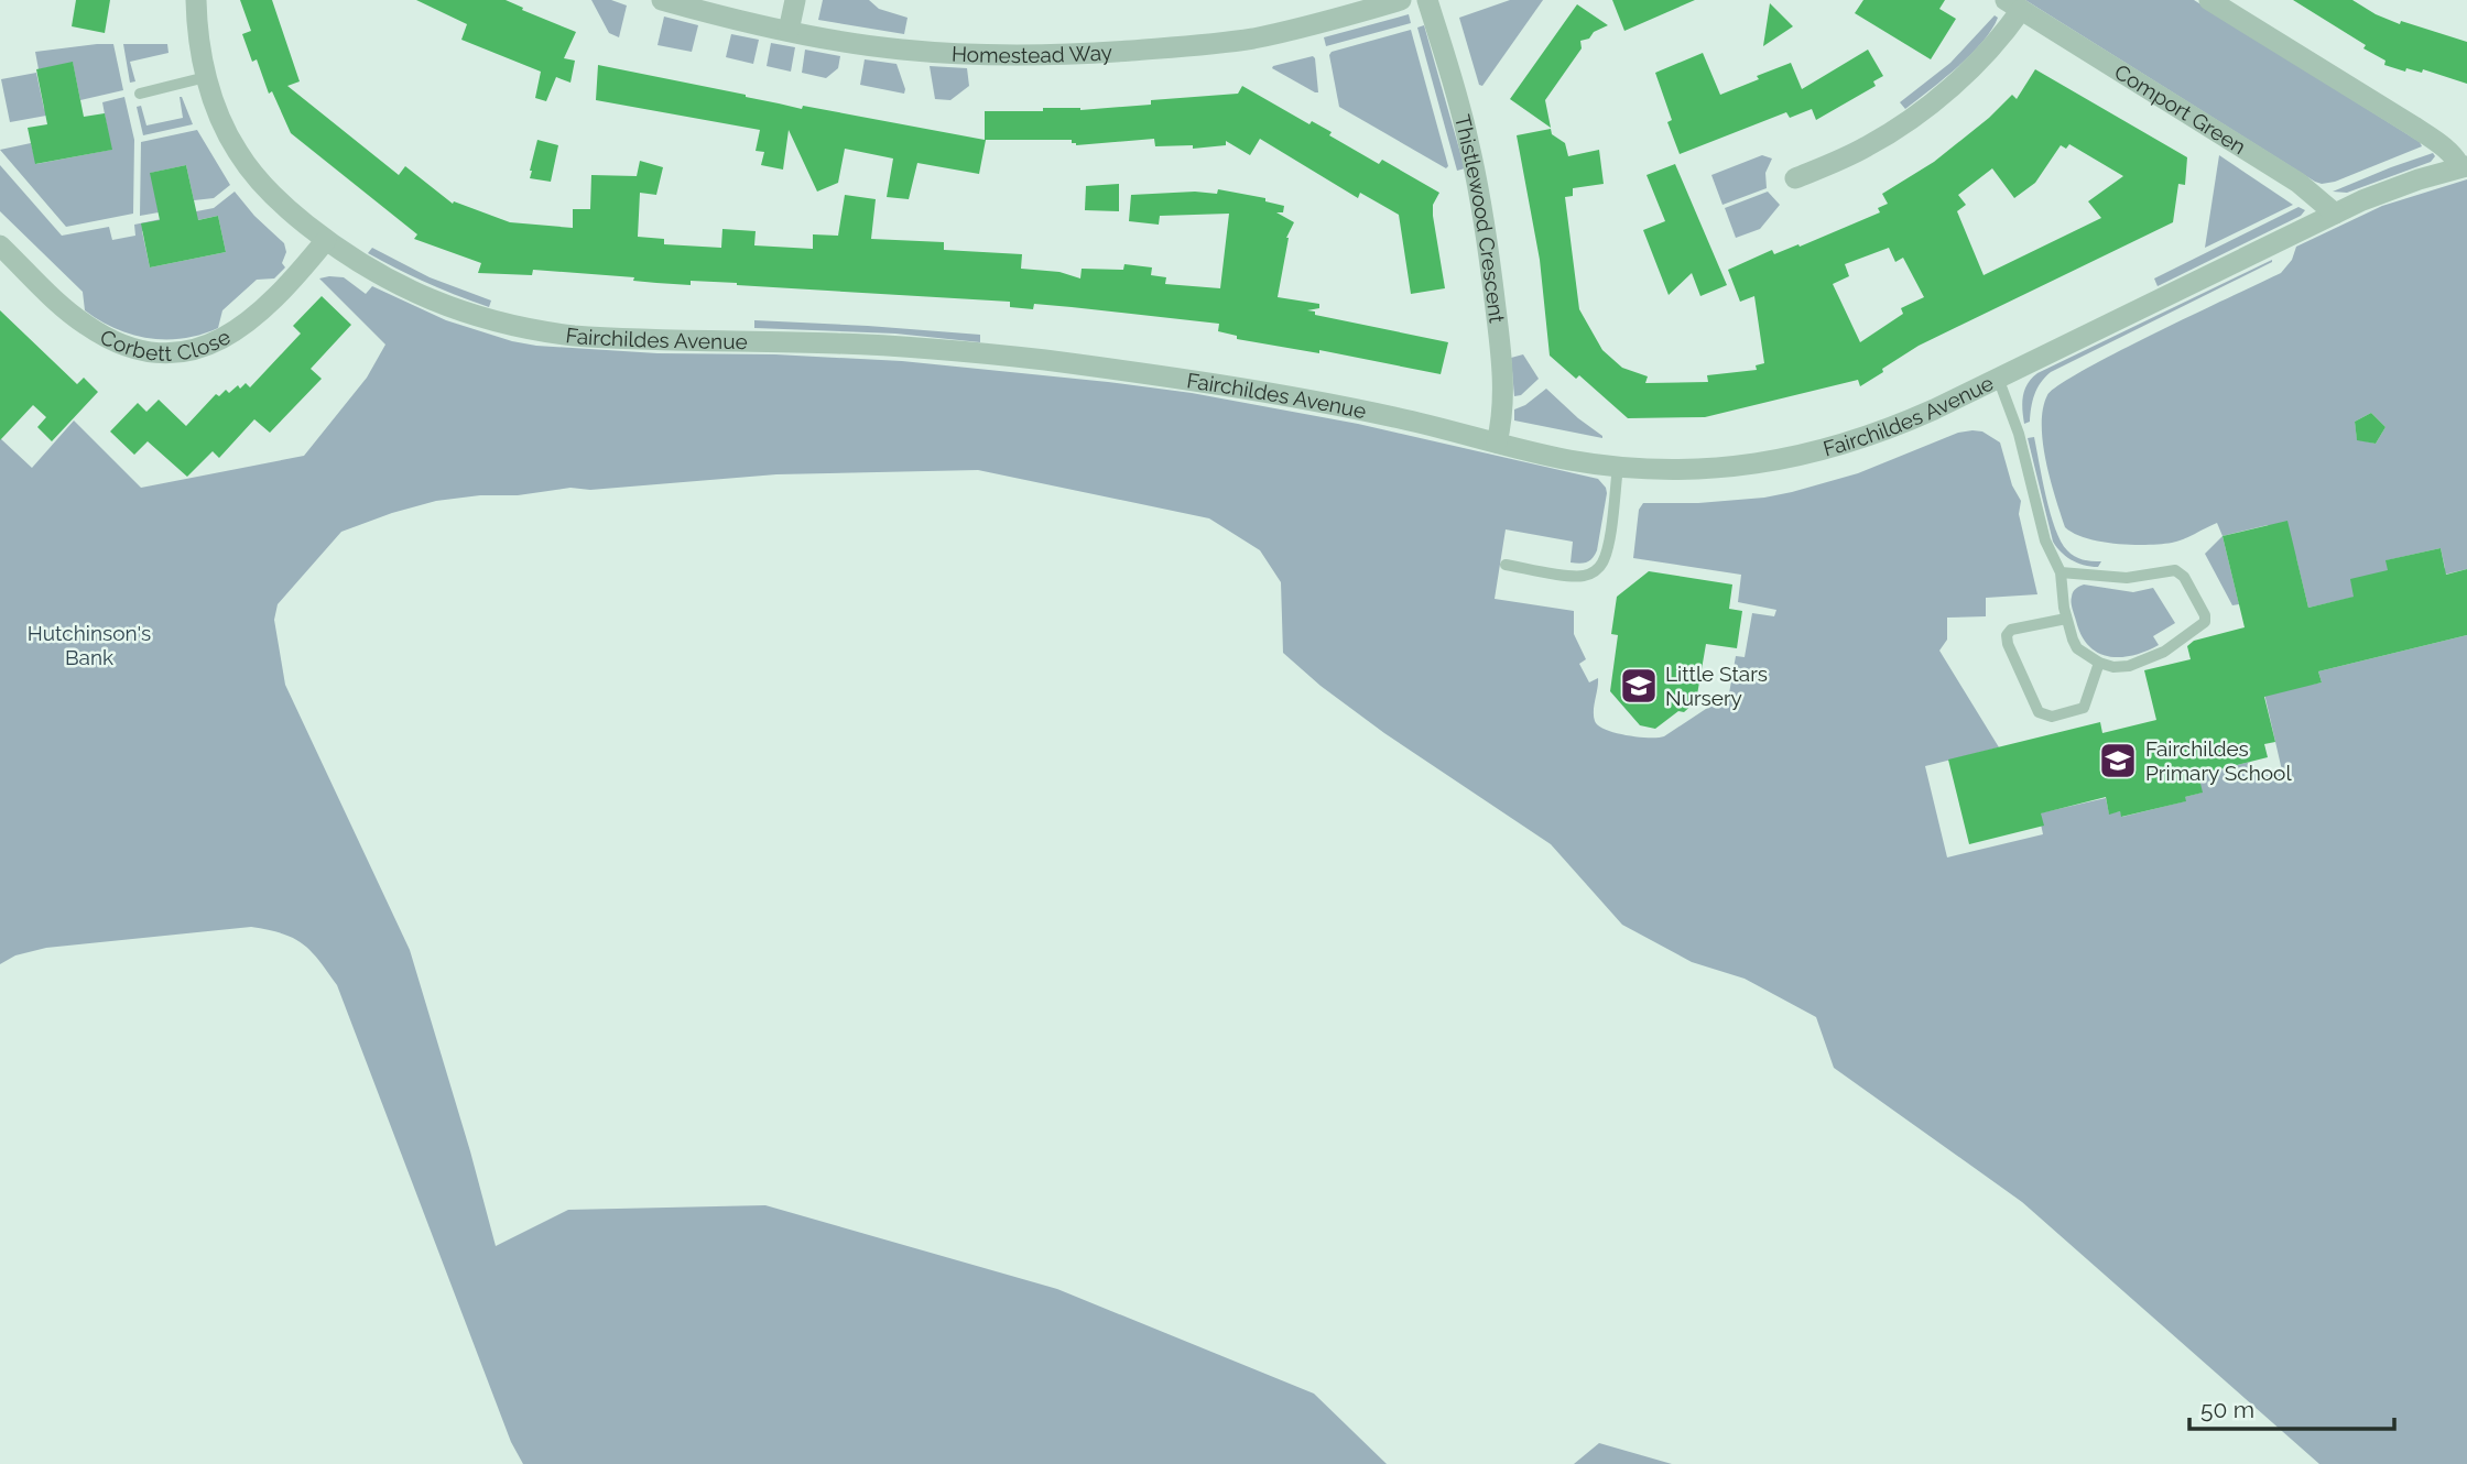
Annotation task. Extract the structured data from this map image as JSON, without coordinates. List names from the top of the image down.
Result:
{
  "streets": {
    "street": [
      "Homestead Way",
      "Comport Green",
      "Thistlewood Crescent",
      "Corbett Close",
      "Fairchildes Avenue"
    ]
  },
  "crossings": [
    ["Comport Green", "Fairchildes Avenue"],
    ["Thistlewood Crescent", "Fairchildes Avenue"],
    ["Corbett Close", "Fairchildes Avenue"]
  ],
  "parks": ["Hutchinson's Bank"],
  "places": {
    "school or university": ["Little Stars Nursery", "Fairchildes Primary School"]
  },
  "scale_bar": "50 m"
}
